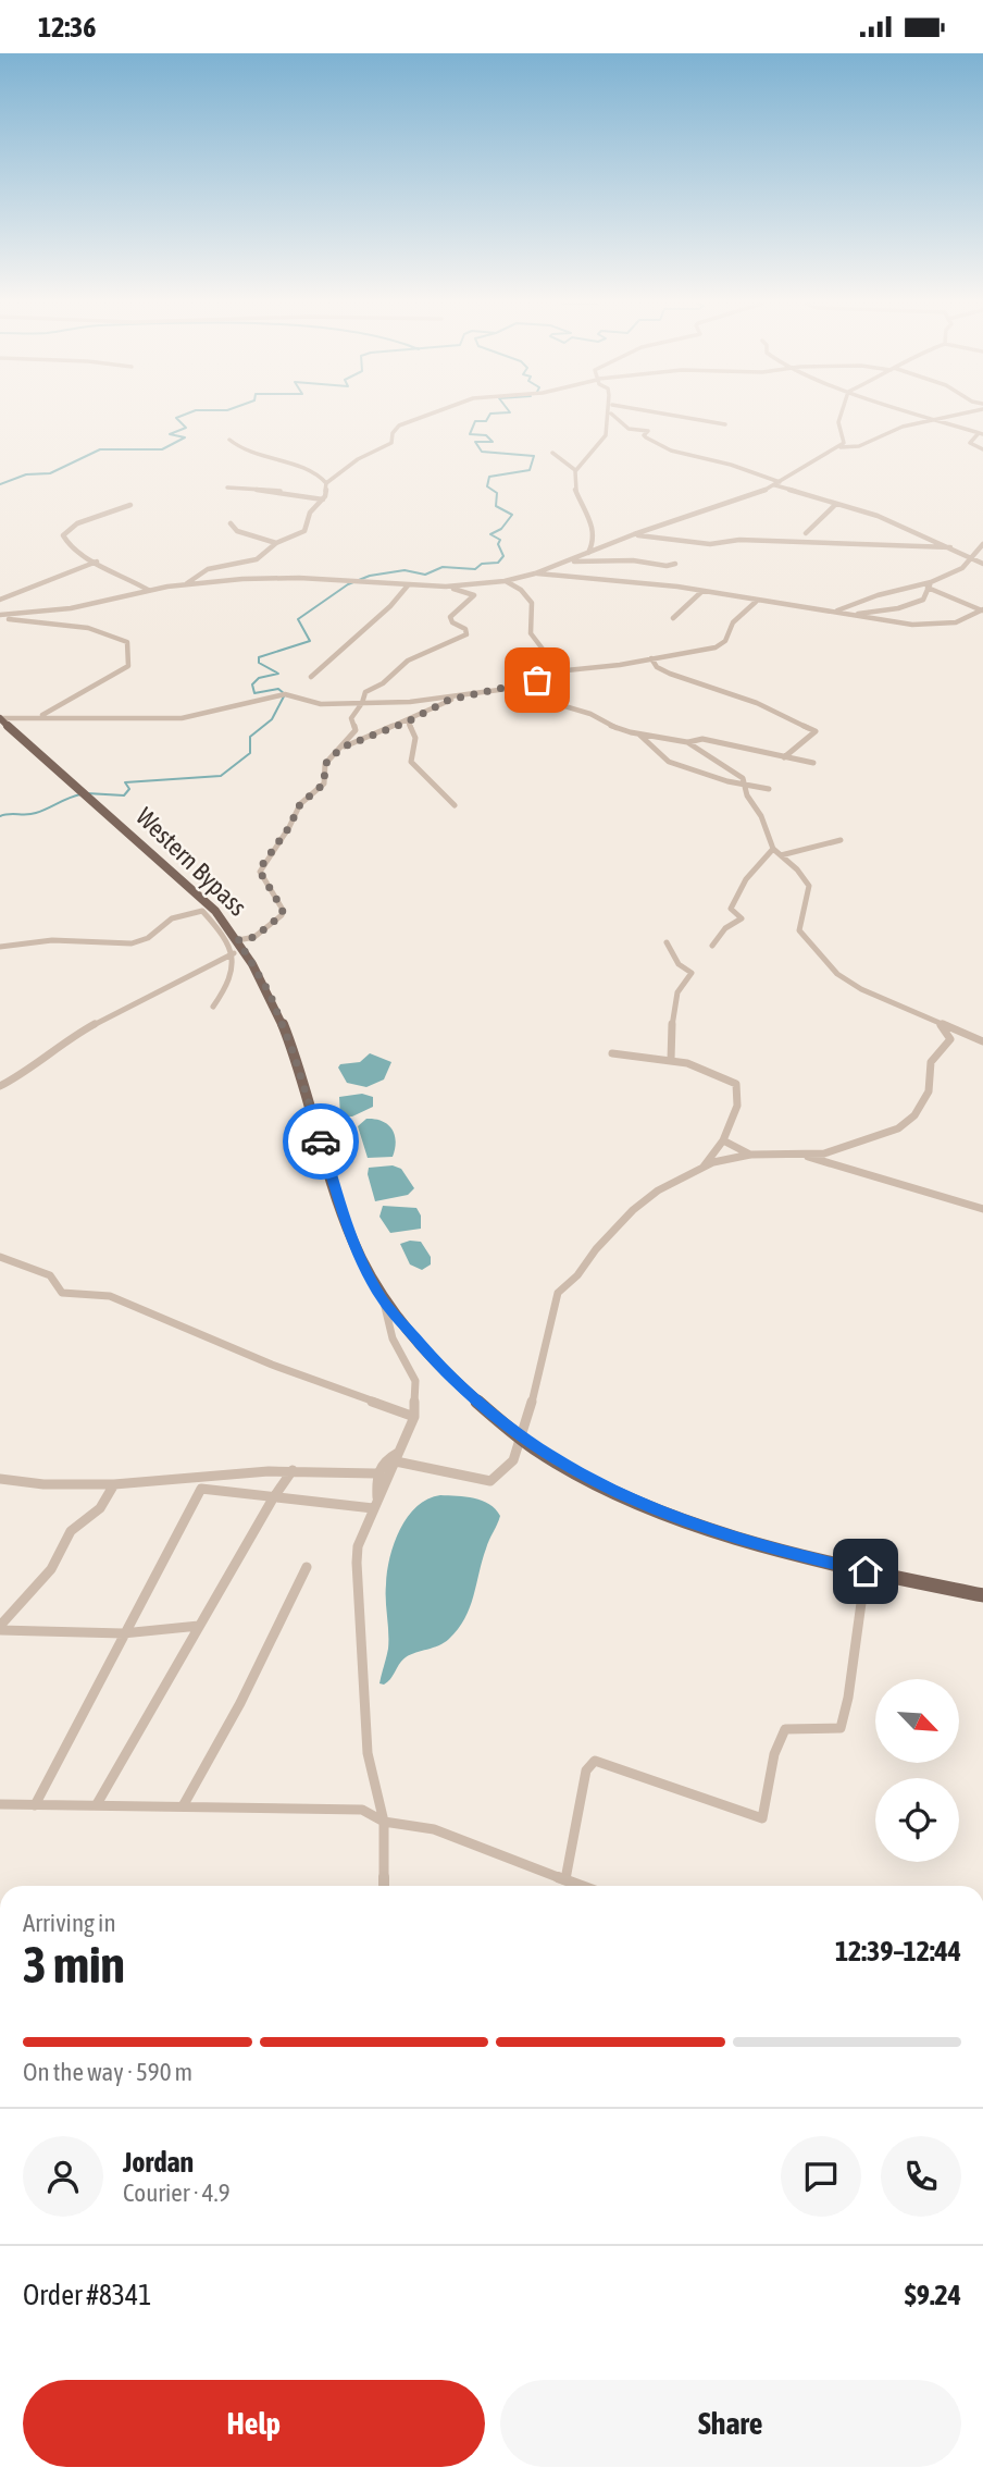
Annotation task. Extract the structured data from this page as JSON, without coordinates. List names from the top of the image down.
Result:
{
  "streets": {
    "main road": ["Western Bypass"]
  },
  "north": "bottom right",
  "page": {
    "status": "12:36",
    "heading": ["3 min", "Arriving in", "12:39–12:44"],
    "panel": [
      "Jordan",
      "Courier · 4.9",
      "Order #8341",
      "$9.24"
    ],
    "bar": "On the way · 590 m",
    "buttons": ["Help", "Share"]
  }
}
